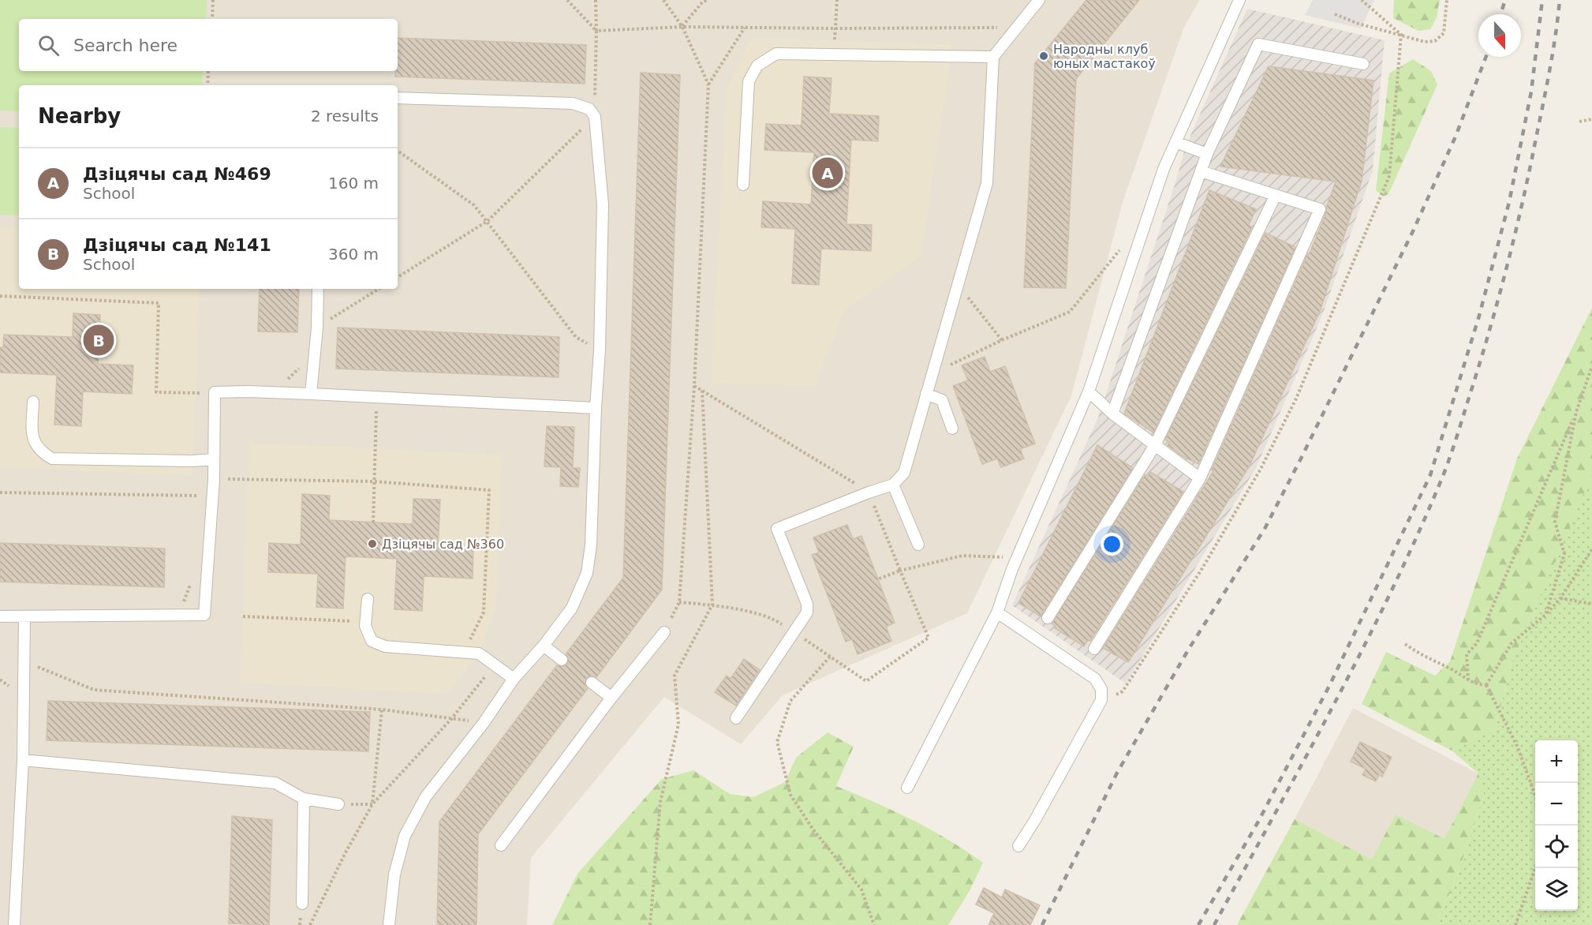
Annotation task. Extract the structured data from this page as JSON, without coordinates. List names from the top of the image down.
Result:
{
  "places": ["Народны клуб юных мастакоў", "Дзіцячы сад №360"],
  "north": "bottom",
  "page": {
    "search": "Search here",
    "heading": ["Nearby", "2 results"],
    "list": [
      {
        "mark": "A",
        "name": "Дзіцячы сад №469",
        "note": "School",
        "value": "160 m"
      },
      {
        "mark": "B",
        "name": "Дзіцячы сад №141",
        "note": "School",
        "value": "360 m"
      }
    ],
    "pins": ["A", "B"],
    "map_buttons": ["+", "−"]
  }
}
